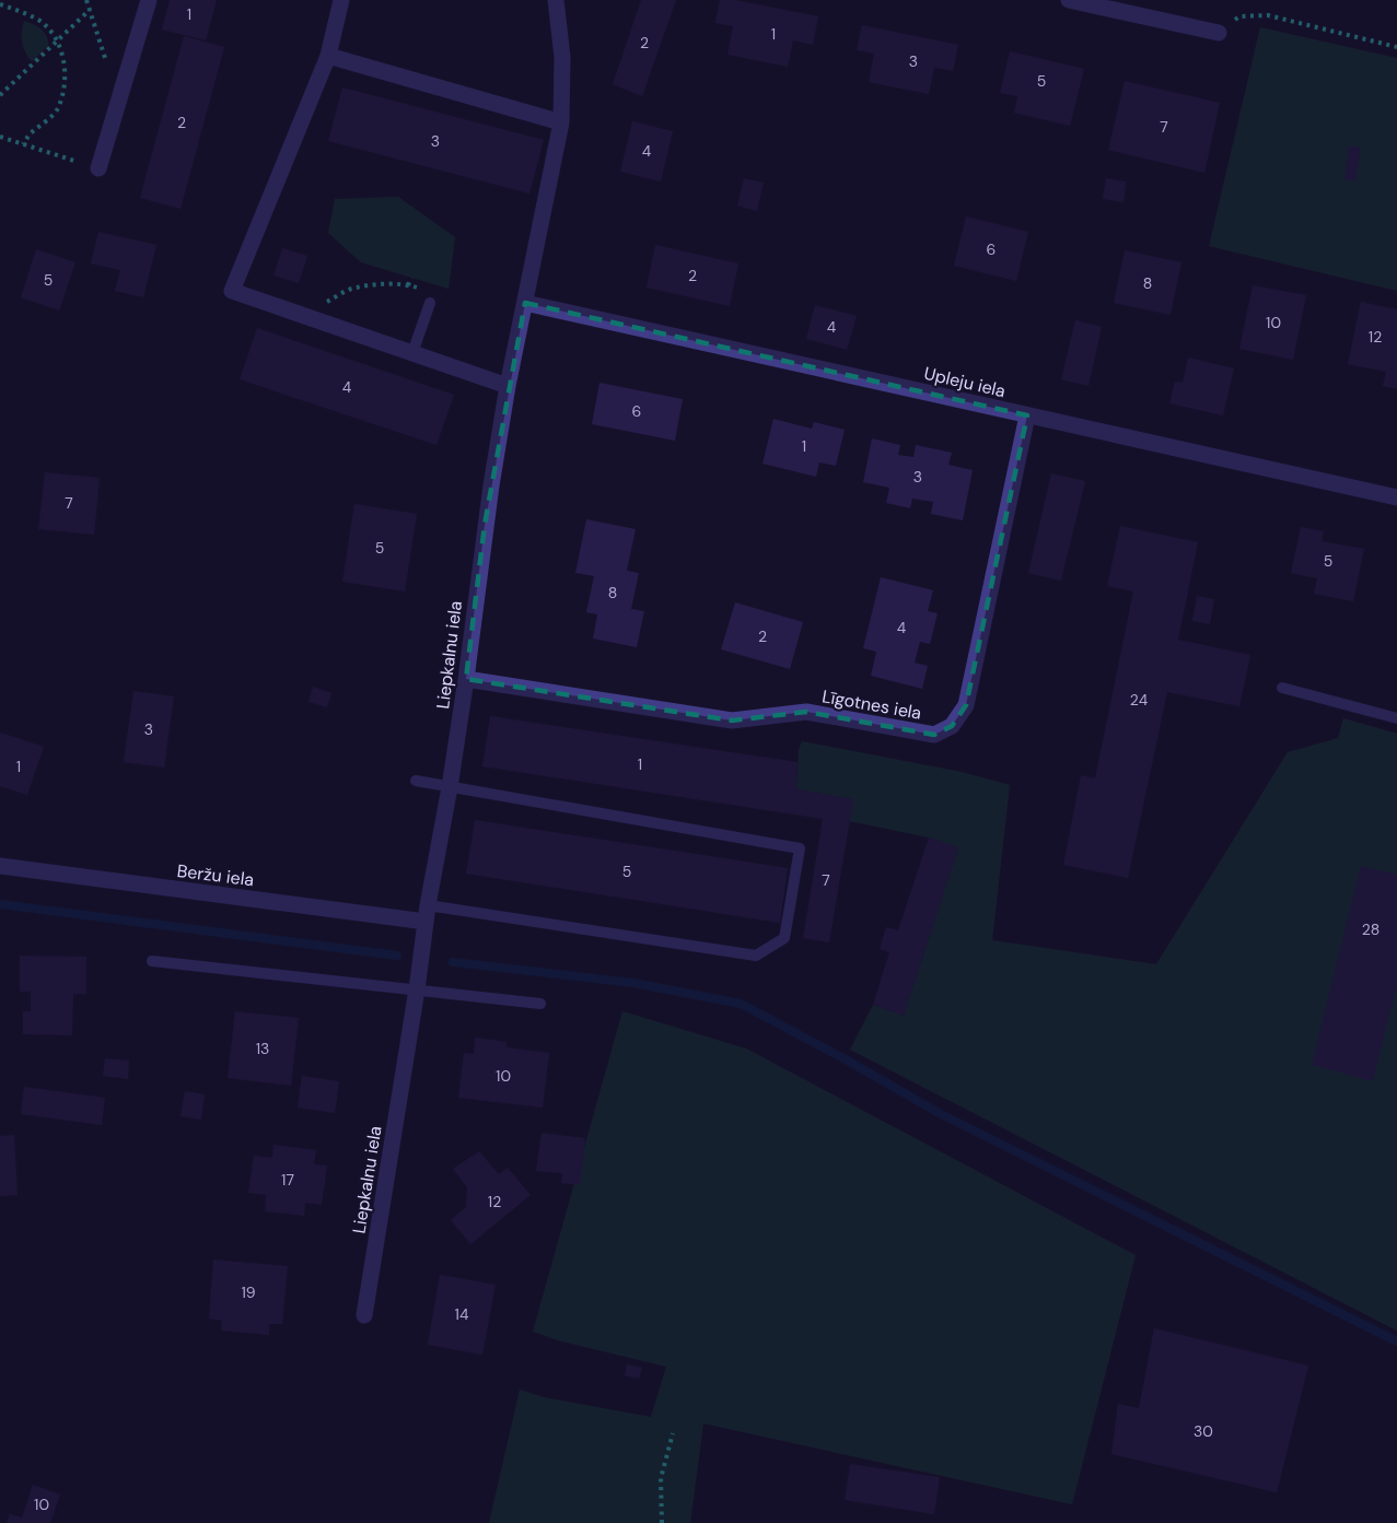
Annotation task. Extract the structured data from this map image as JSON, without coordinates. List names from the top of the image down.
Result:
{
  "streets": {
    "street": [
      "Upleju iela",
      "Liepkalnu iela",
      "Līgotnes iela",
      "Beržu iela"
    ]
  },
  "crossings": [
    ["Upleju iela", "Liepkalnu iela"],
    ["Upleju iela", "Līgotnes iela"],
    ["Liepkalnu iela", "Līgotnes iela"],
    ["Liepkalnu iela", "Beržu iela"]
  ],
  "house_numbers": [
    "1",
    "1",
    "2",
    "3",
    "5",
    "2",
    "7",
    "3",
    "4",
    "6",
    "2",
    "5",
    "8",
    "10",
    "4",
    "12",
    "4",
    "6",
    "1",
    "3",
    "7",
    "5",
    "5",
    "8",
    "4",
    "2",
    "24",
    "3",
    "1",
    "1",
    "5",
    "7",
    "28",
    "13",
    "10",
    "17",
    "12",
    "19",
    "14",
    "30",
    "10"
  ]
}
